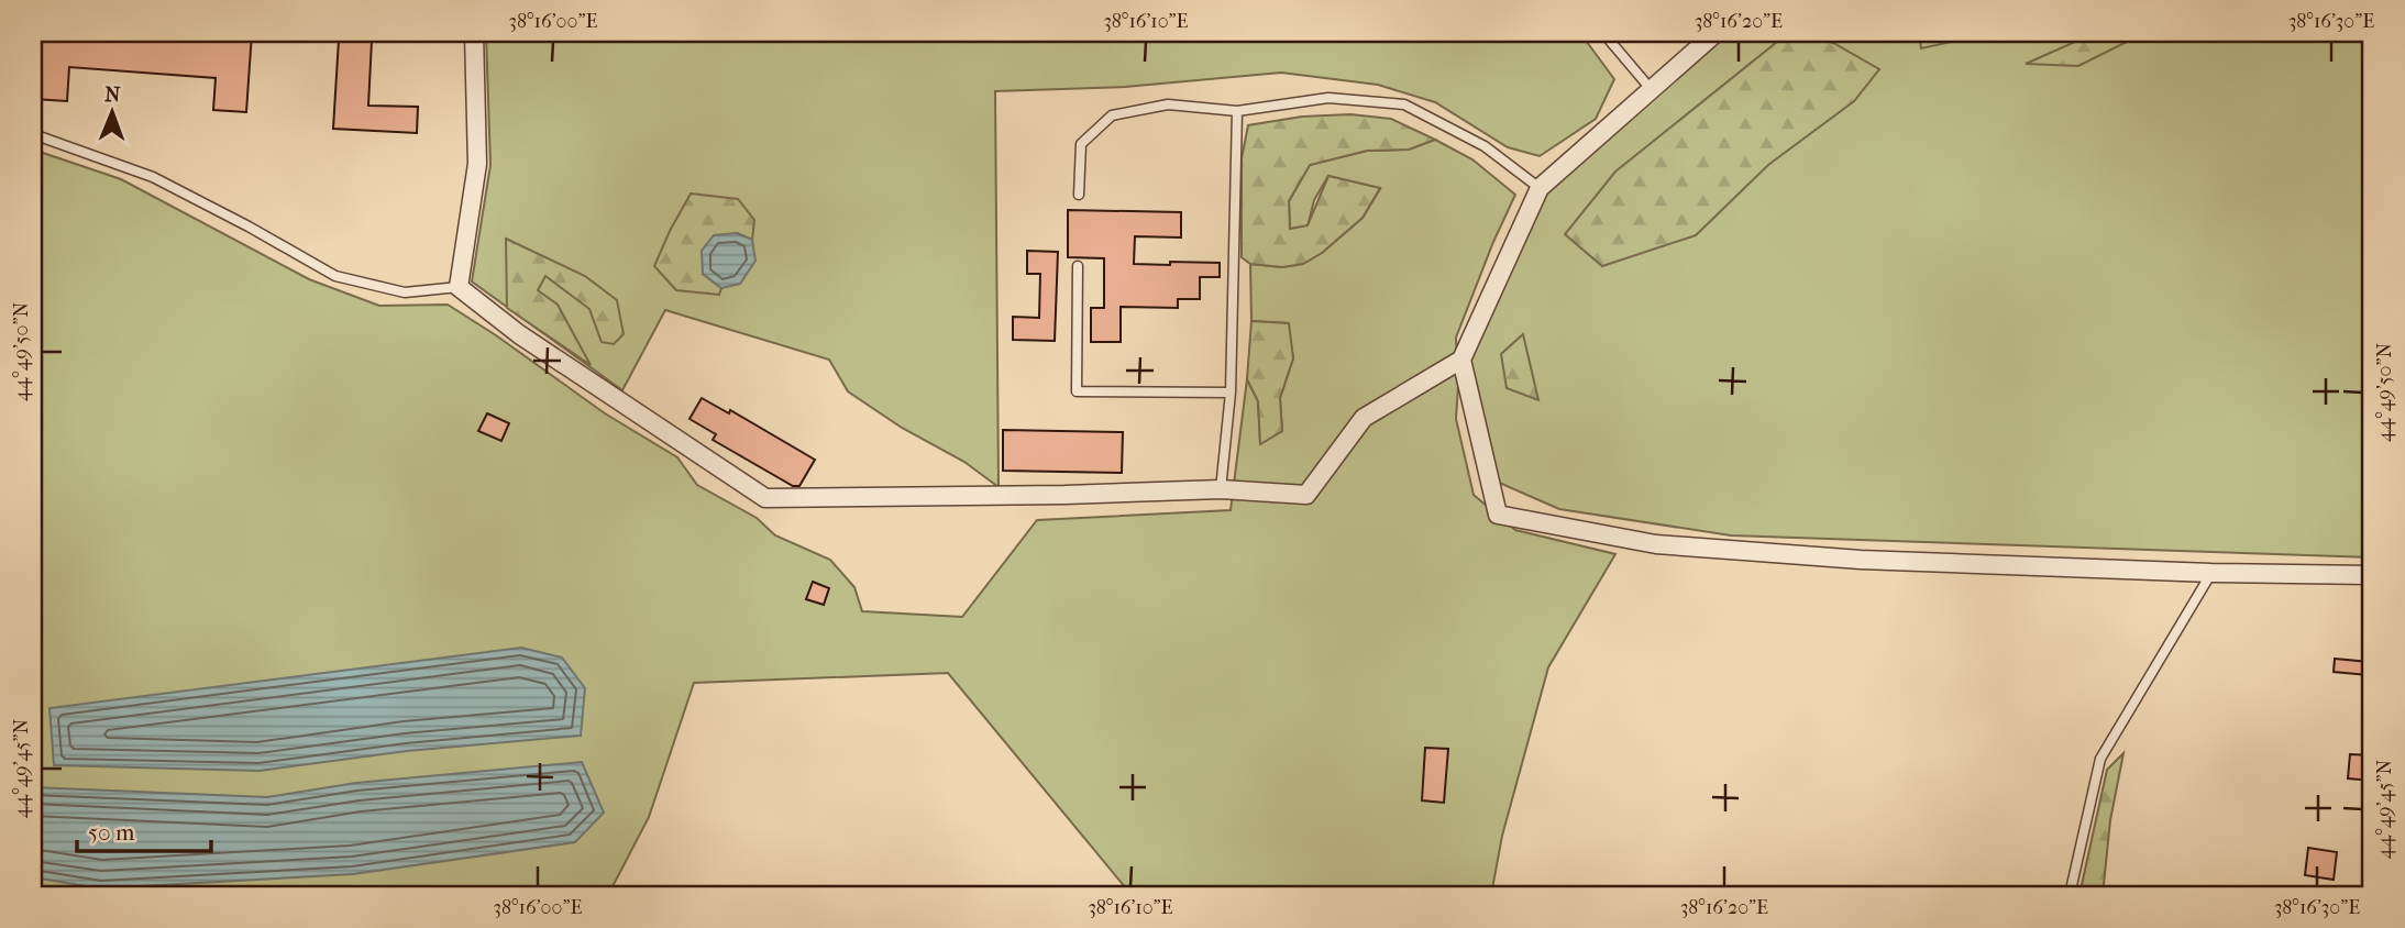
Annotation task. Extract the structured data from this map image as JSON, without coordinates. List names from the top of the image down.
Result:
{
  "scale_bar": "50 m",
  "north": "top",
  "coordinates": [
    "38°16'00\"E",
    "38°16'10\"E",
    "38°16'20\"E",
    "38°16'30\"E",
    "44°49'50\"N",
    "44°49'45\"N"
  ]
}
